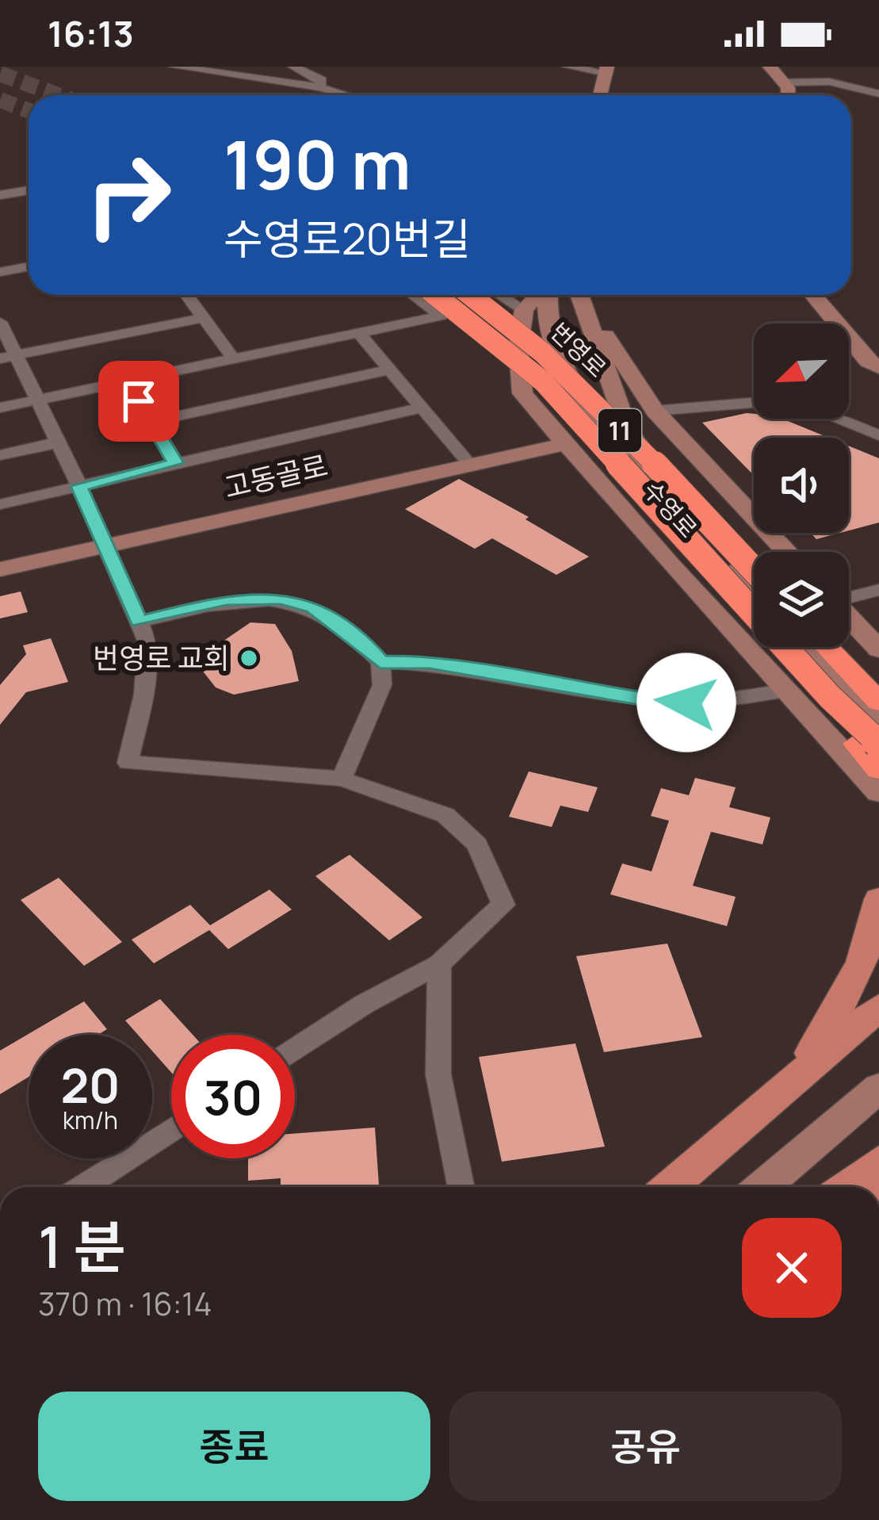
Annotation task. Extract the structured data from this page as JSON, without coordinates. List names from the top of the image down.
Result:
{
  "streets": {
    "highway": ["번영로", "11"],
    "main road": ["고동골로", "수영로"]
  },
  "places": ["번영로 교회"],
  "north": "bottom left",
  "page": {
    "status": "16:13",
    "turn": ["190 m", "수영로20번길"],
    "speed": "20 km/h",
    "limit": "30",
    "heading": ["1 분", "370 m · 16:14"],
    "buttons": ["종료", "공유"]
  }
}
